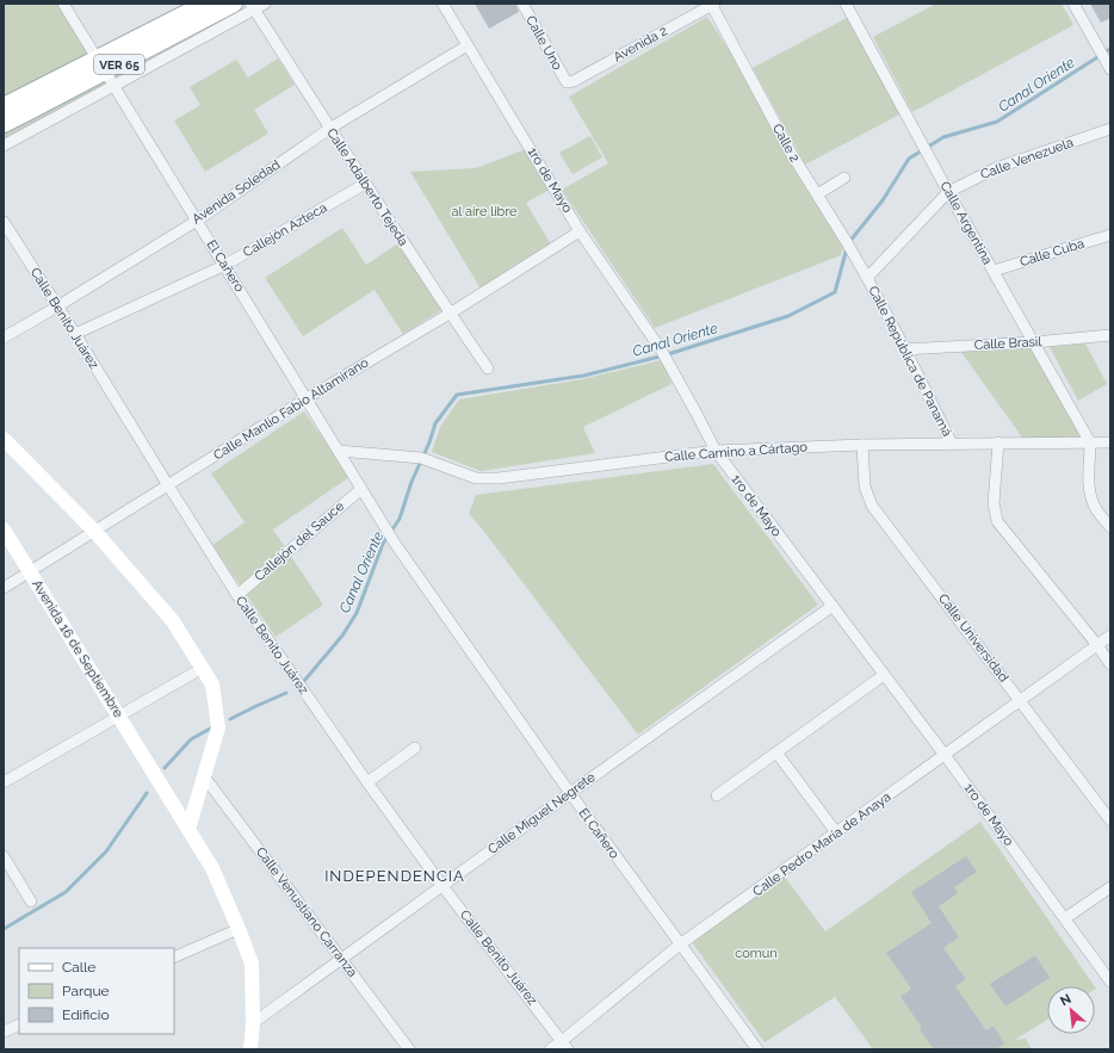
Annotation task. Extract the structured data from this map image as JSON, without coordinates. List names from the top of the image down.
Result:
{
  "streets": {
    "main road": ["VER 65", "Avenida 16 de Septiembre"],
    "street": [
      "Calle Uno",
      "Avenida 2",
      "Calle 2",
      "Calle Venezuela",
      "1ro de Mayo",
      "Calle Adalberto Tejeda",
      "Avenida Soledad",
      "Calle Argentina",
      "Callejón Azteca",
      "Calle Cuba",
      "El Cañero",
      "Calle Benito Juárez",
      "Calle Brasil",
      "Calle República de Panamá",
      "Calle Manlio Fabio Altamirano",
      "Calle Camino a Cártago",
      "Callejón del Sauce",
      "Calle Universidad",
      "Calle Miguel Negrete",
      "Calle Pedro María de Anaya",
      "Calle Venustiano Carranza"
    ]
  },
  "crossings": [
    ["Calle Uno", "Avenida 2"],
    ["Avenida 2", "Calle 2"],
    ["VER 65", "El Cañero"],
    ["Calle 2", "Calle Venezuela"],
    ["Calle 2", "Calle República de Panamá"],
    ["Calle Venezuela", "Calle Argentina"],
    ["Calle Venezuela", "Calle República de Panamá"],
    ["1ro de Mayo", "Avenida Soledad"],
    ["1ro de Mayo", "Calle Manlio Fabio Altamirano"],
    ["1ro de Mayo", "Calle Camino a Cártago"],
    ["1ro de Mayo", "Calle Miguel Negrete"],
    ["1ro de Mayo", "Calle Pedro María de Anaya"],
    ["Calle Adalberto Tejeda", "Avenida Soledad"],
    ["Calle Adalberto Tejeda", "Callejón Azteca"],
    ["Calle Adalberto Tejeda", "Calle Manlio Fabio Altamirano"],
    ["Avenida Soledad", "El Cañero"],
    ["Avenida Soledad", "Calle Benito Juárez"],
    ["Calle Argentina", "Calle Cuba"],
    ["Calle Argentina", "Calle Brasil"],
    ["Calle Argentina", "Calle Camino a Cártago"],
    ["Callejón Azteca", "El Cañero"],
    ["Callejón Azteca", "Calle Benito Juárez"],
    ["El Cañero", "Calle Manlio Fabio Altamirano"],
    ["El Cañero", "Calle Camino a Cártago"],
    ["El Cañero", "Callejón del Sauce"],
    ["El Cañero", "Calle Miguel Negrete"],
    ["El Cañero", "Calle Pedro María de Anaya"],
    ["Calle Benito Juárez", "Calle Manlio Fabio Altamirano"],
    ["Calle Benito Juárez", "Callejón del Sauce"],
    ["Calle Benito Juárez", "Calle Miguel Negrete"],
    ["Calle Benito Juárez", "Calle Pedro María de Anaya"],
    ["Calle Brasil", "Calle República de Panamá"],
    ["Calle República de Panamá", "Calle Camino a Cártago"],
    ["Calle Manlio Fabio Altamirano", "Avenida 16 de Septiembre"],
    ["Calle Camino a Cártago", "Calle Universidad"],
    ["Calle Universidad", "Calle Pedro María de Anaya"],
    ["Avenida 16 de Septiembre", "Calle Miguel Negrete"],
    ["Calle Miguel Negrete", "Calle Venustiano Carranza"]
  ],
  "districts": ["INDEPENDENCIA"],
  "water": ["Canal Oriente"],
  "parks": ["al aire libre", "comun"],
  "legend": ["Calle", "Parque", "Edificio"],
  "north": "top left"
}
